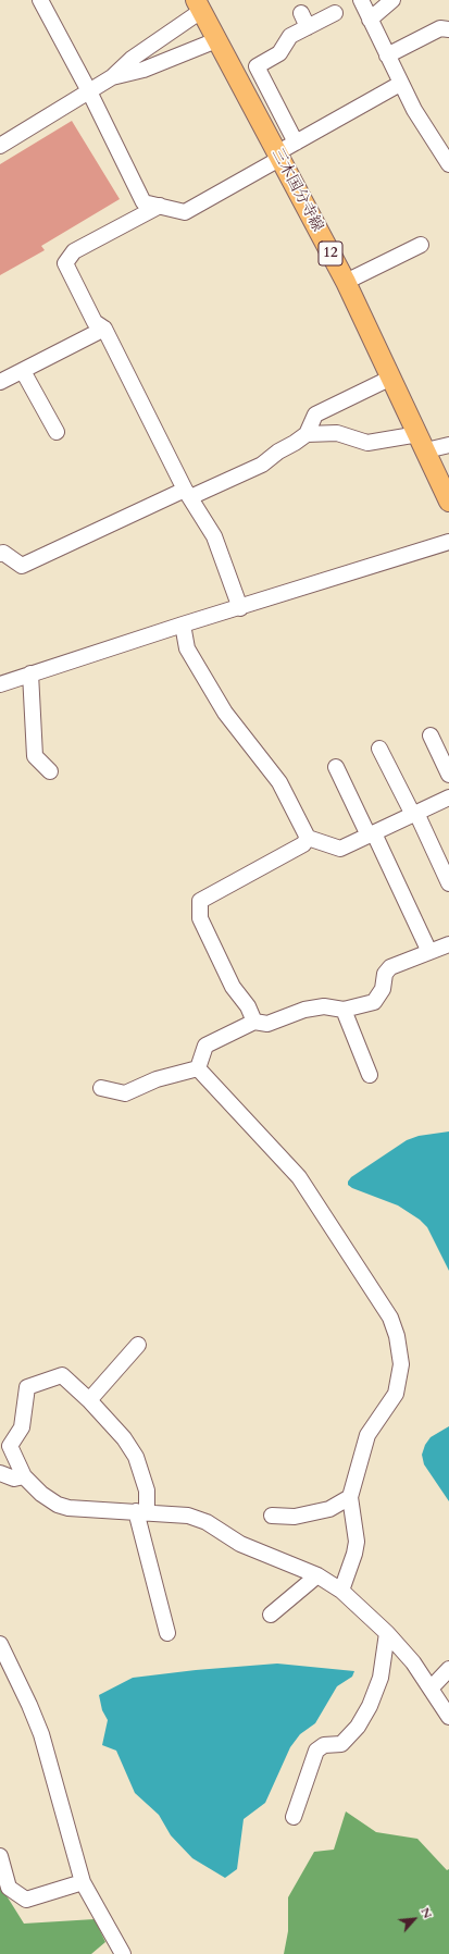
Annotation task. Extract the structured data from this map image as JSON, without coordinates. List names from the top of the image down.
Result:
{
  "streets": {
    "main road": ["三木国分寺線", "12"]
  },
  "north": "top right"
}
